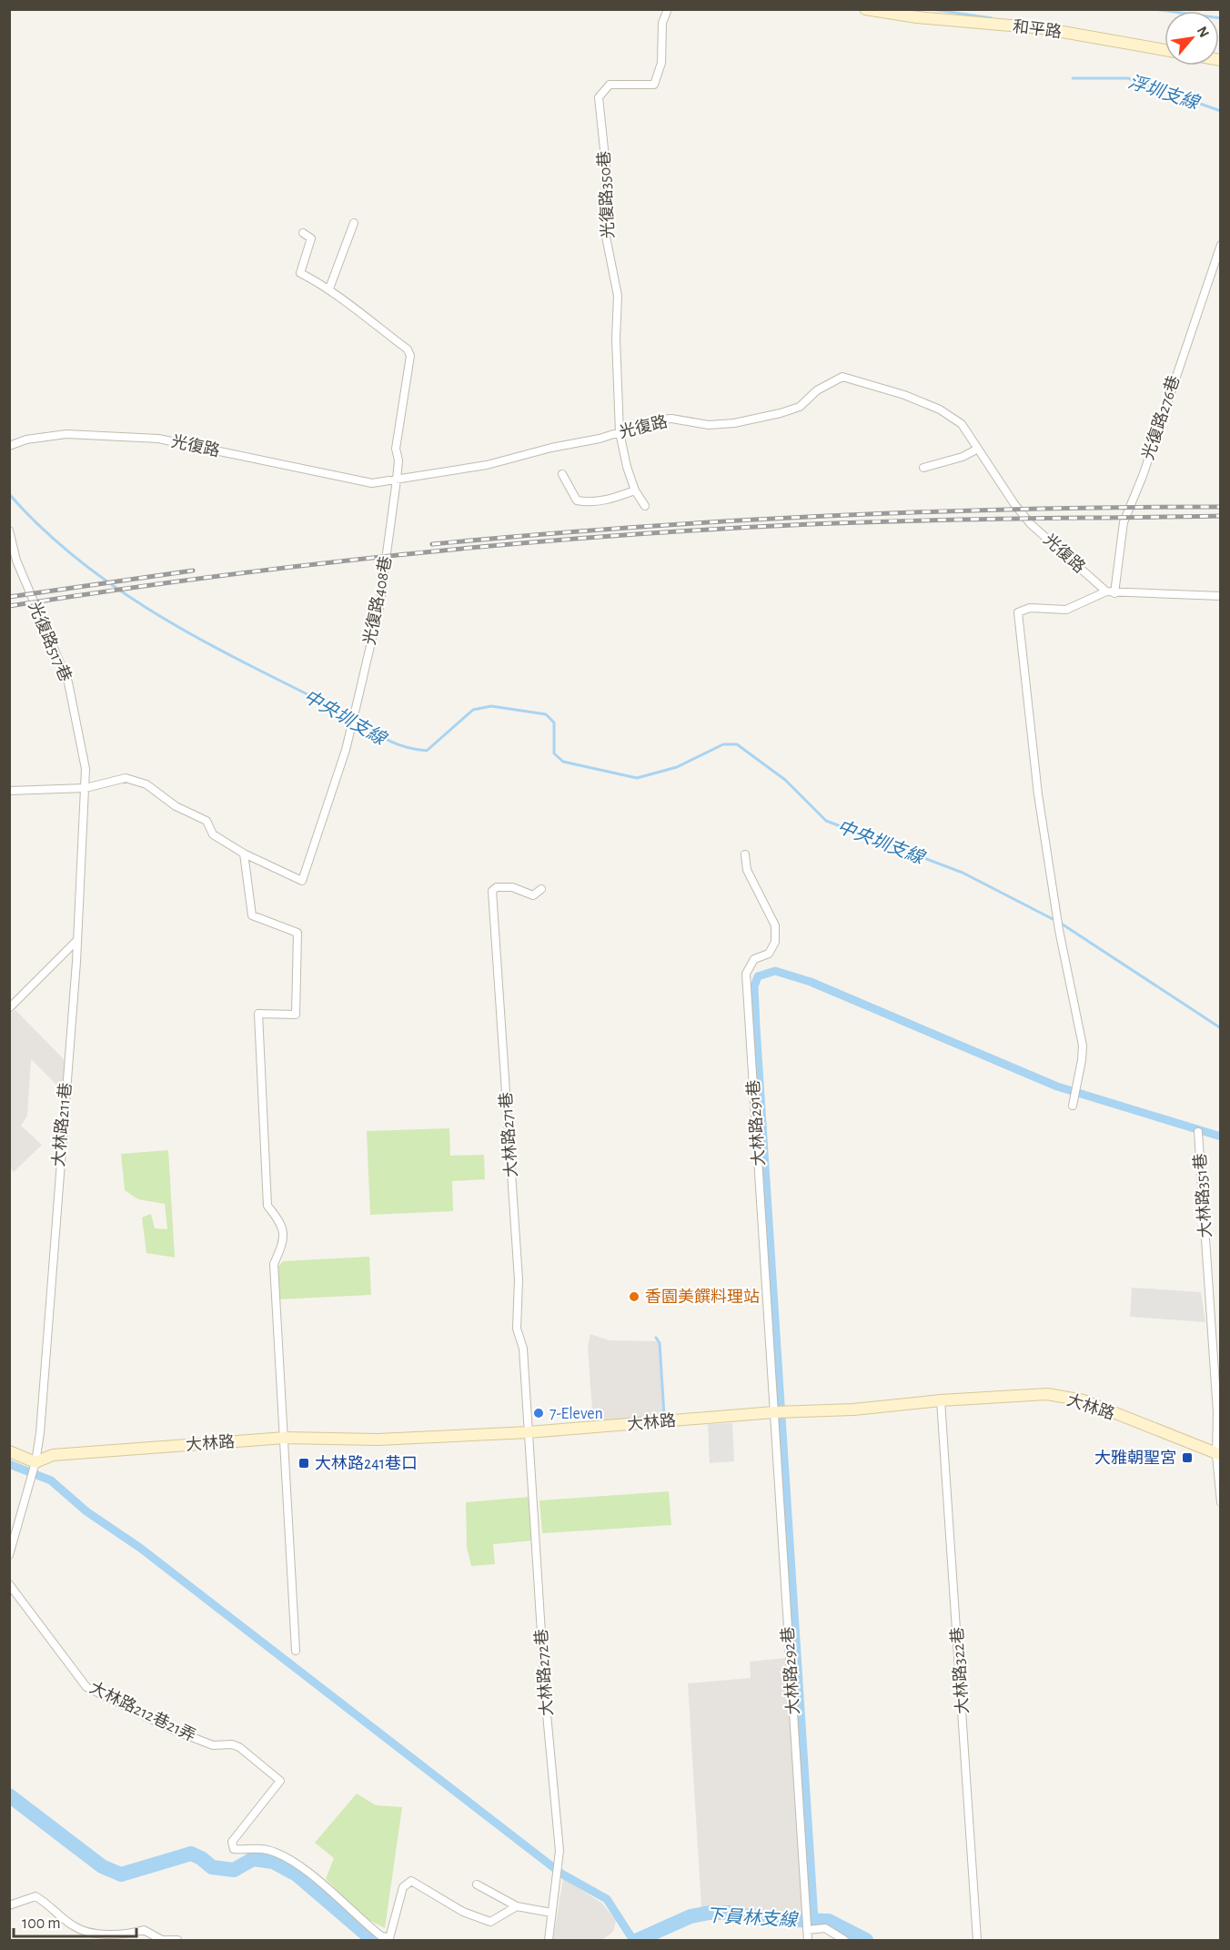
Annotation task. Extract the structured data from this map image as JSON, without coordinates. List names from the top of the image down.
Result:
{
  "streets": {
    "street": [
      "和平路",
      "光復路350巷",
      "光復路276巷",
      "光復路",
      "光復路408巷",
      "光復路517巷",
      "大林路291巷",
      "大林路211巷",
      "大林路271巷",
      "大林路351巷",
      "大林路",
      "大林路292巷",
      "大林路322巷",
      "大林路272巷",
      "大林路212巷21弄"
    ]
  },
  "crossings": [
    ["光復路350巷", "光復路"],
    ["光復路276巷", "光復路"],
    ["光復路", "光復路408巷"],
    ["光復路517巷", "大林路211巷"],
    ["大林路291巷", "大林路"],
    ["大林路291巷", "大林路292巷"],
    ["大林路211巷", "大林路"],
    ["大林路271巷", "大林路"],
    ["大林路271巷", "大林路272巷"],
    ["大林路351巷", "大林路"],
    ["大林路", "大林路292巷"],
    ["大林路", "大林路322巷"],
    ["大林路", "大林路272巷"]
  ],
  "water": ["浮圳支線", "中央圳支線", "下員林支線"],
  "places": {
    "other": ["香園美饌料理站", "7-Eleven"],
    "transit": ["大雅朝聖宮", "大林路241巷口"]
  },
  "scale_bar": "100 m",
  "north": "top right"
}
